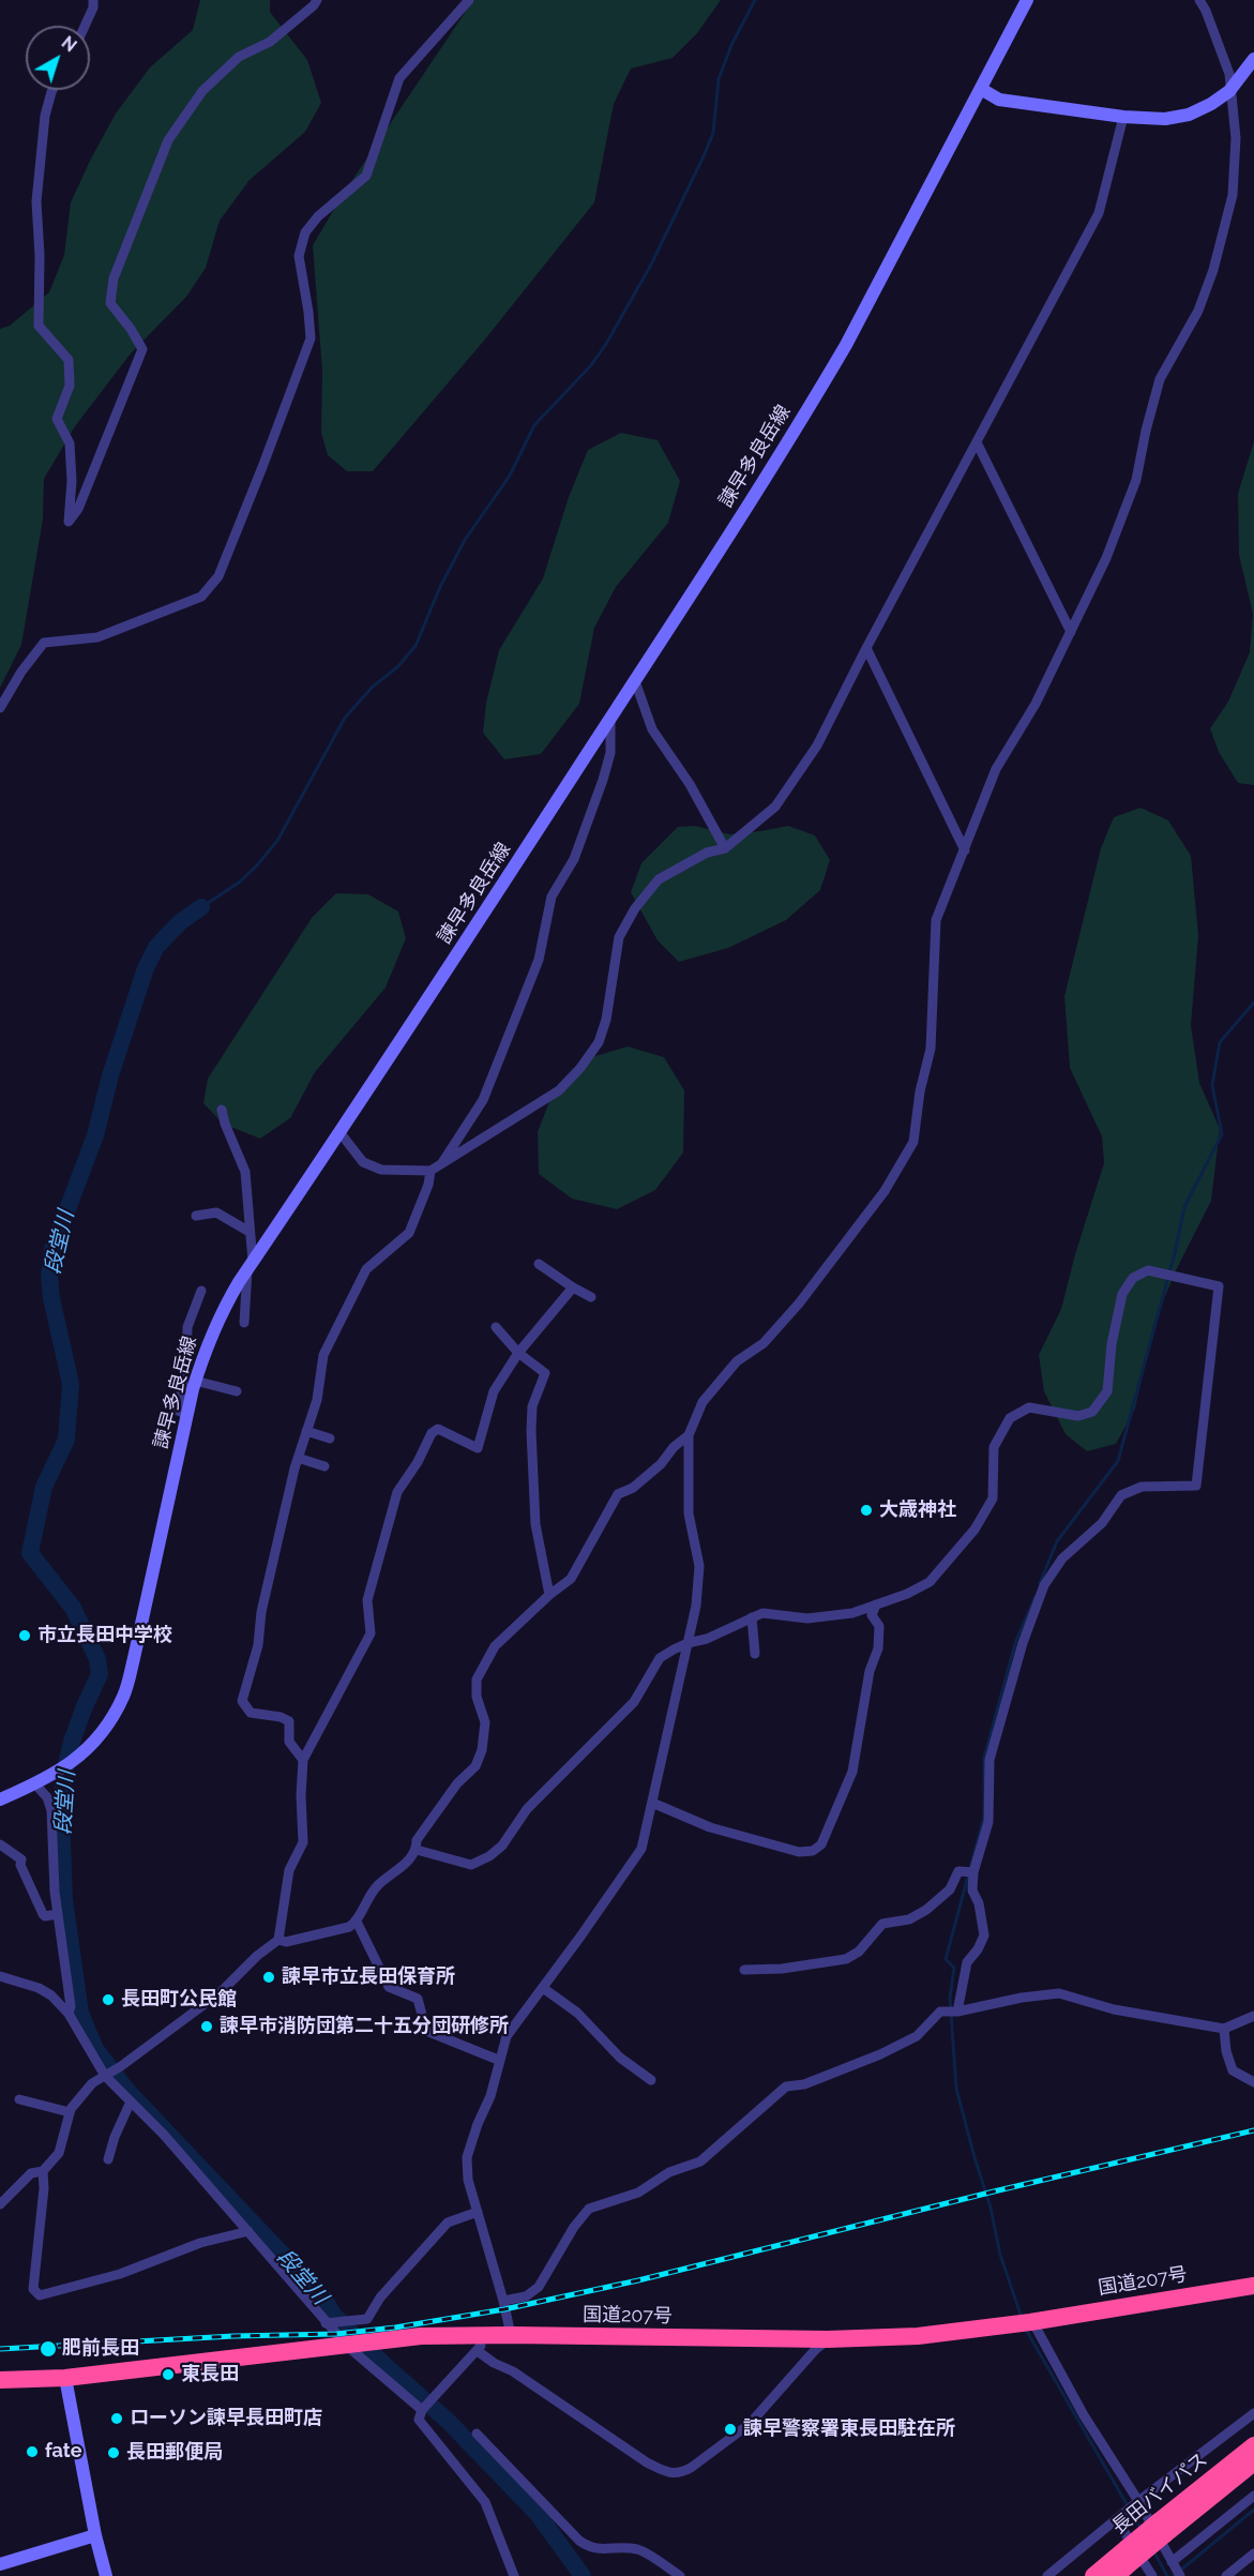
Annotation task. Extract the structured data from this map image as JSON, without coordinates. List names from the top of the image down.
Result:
{
  "streets": {
    "highway": ["国道207号", "長田バイパス"],
    "main road": ["諫早多良岳線"]
  },
  "water": ["段堂川"],
  "places": [
    "大歳神社",
    "市立長田中学校",
    "諫早市立長田保育所",
    "長田町公民館",
    "諫早市消防団第二十五分団研修所",
    "肥前長田",
    "東長田",
    "ローソン諫早長田町店",
    "諫早警察署東長田駐在所",
    "fate",
    "長田郵便局"
  ],
  "north": "top right"
}
